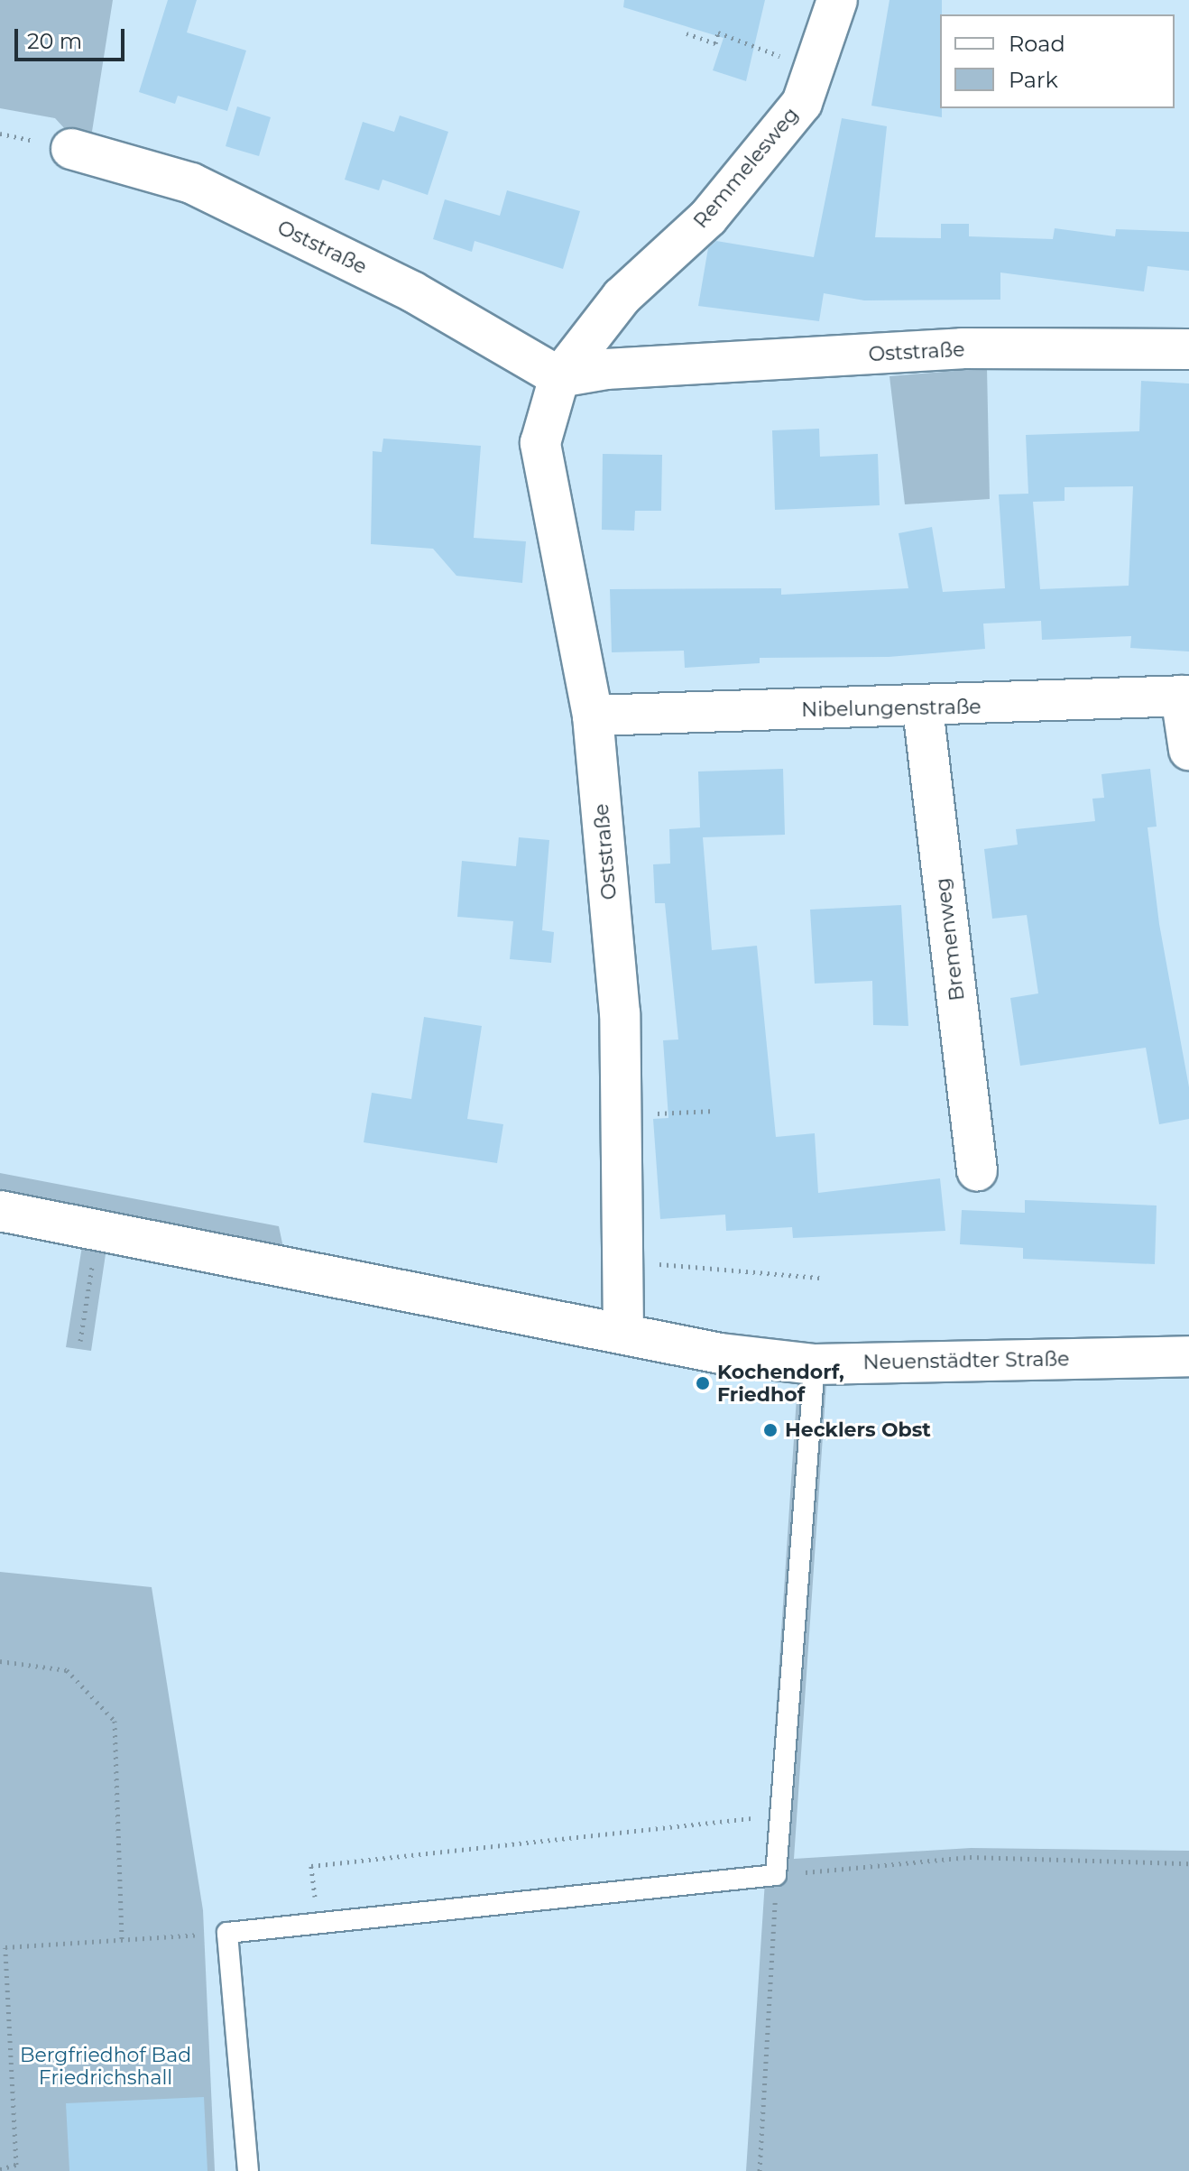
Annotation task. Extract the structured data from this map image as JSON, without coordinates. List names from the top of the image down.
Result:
{
  "streets": {
    "street": [
      "Remmelesweg",
      "Oststraße",
      "Nibelungenstraße",
      "Bremenweg",
      "Neuenstädter Straße"
    ]
  },
  "crossings": [
    ["Remmelesweg", "Oststraße"],
    ["Oststraße", "Nibelungenstraße"],
    ["Oststraße", "Neuenstädter Straße"],
    ["Nibelungenstraße", "Bremenweg"]
  ],
  "parks": ["Bergfriedhof Bad Friedrichshall"],
  "places": ["Kochendorf, Friedhof", "Hecklers Obst"],
  "legend": ["Road", "Park"],
  "scale_bar": "20 m"
}
